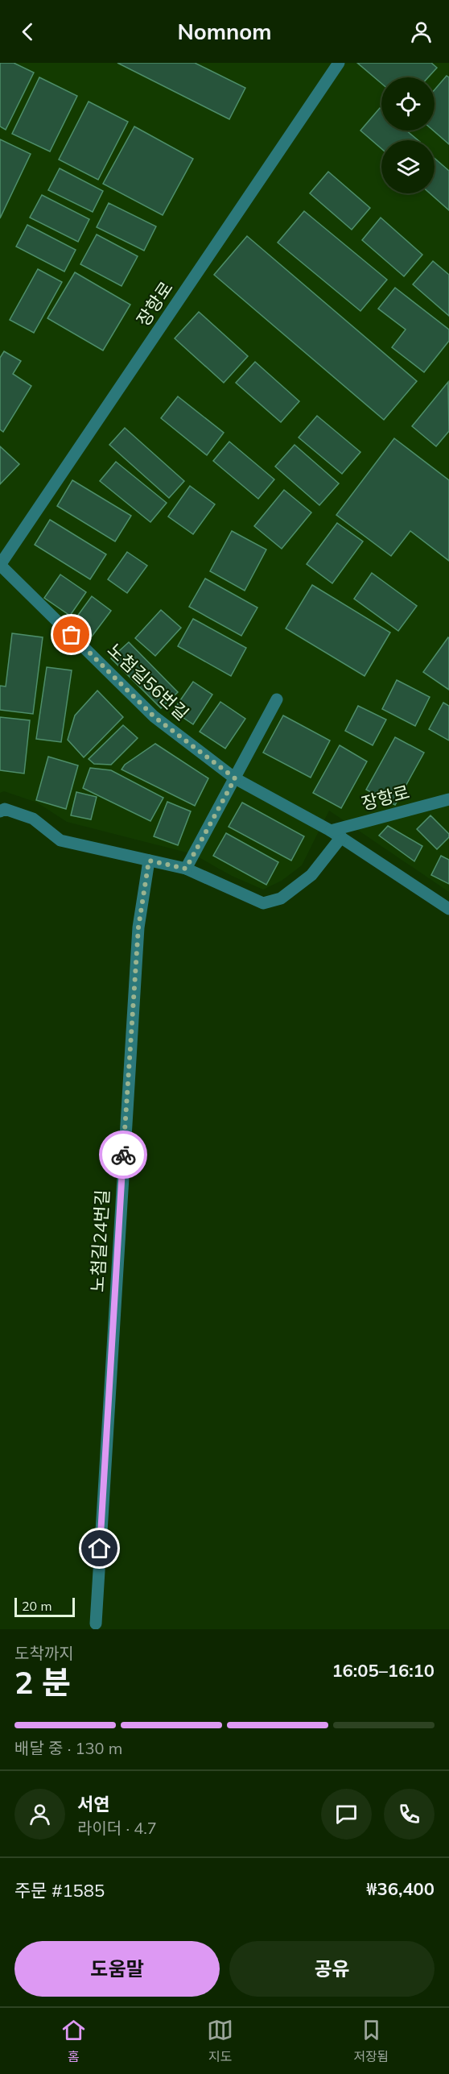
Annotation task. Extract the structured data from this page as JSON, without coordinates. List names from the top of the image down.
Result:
{
  "streets": {
    "street": ["장항로", "노첨길56번길", "노첨길24번길"]
  },
  "crossings": [
    ["장항로", "노첨길56번길"]
  ],
  "scale_bar": "20 m",
  "page": {
    "header": "Nomnom",
    "scale": "20 m",
    "heading": ["2 분", "도착까지", "16:05–16:10"],
    "panel": [
      "서연",
      "라이더 · 4.7",
      "주문 #1585",
      "₩36,400"
    ],
    "bar": "배달 중 · 130 m",
    "buttons": ["도움말", "공유"],
    "tabs": ["홈", "지도", "저장됨"]
  }
}
